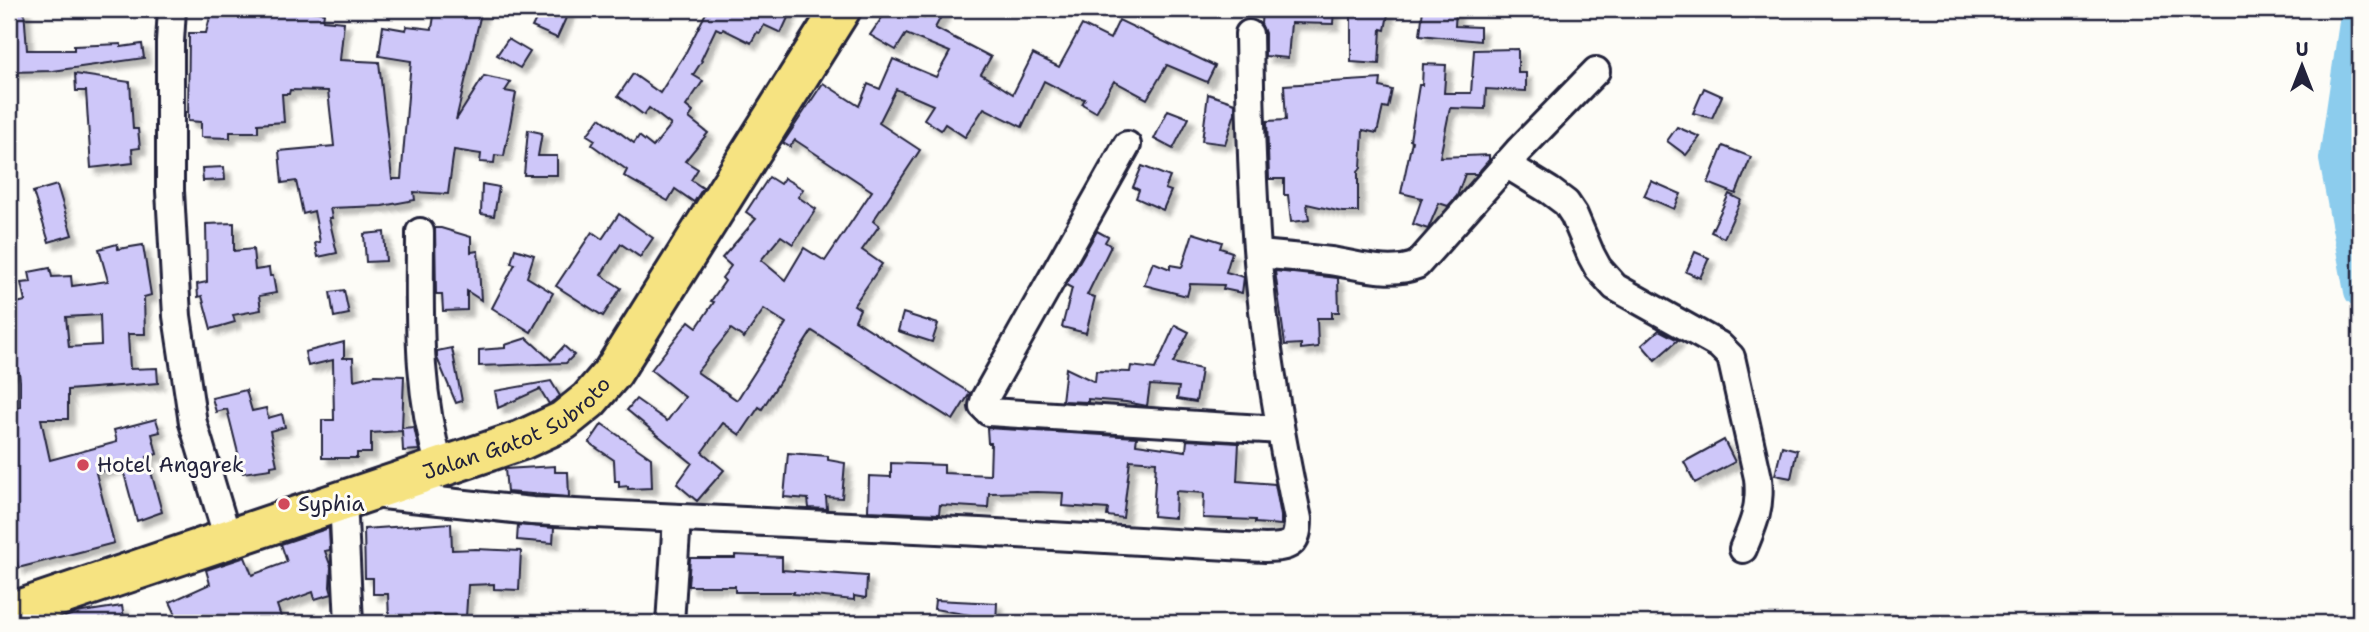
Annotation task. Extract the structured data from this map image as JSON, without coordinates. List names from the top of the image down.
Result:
{
  "streets": {
    "highway": ["Jalan Gatot Subroto"]
  },
  "places": ["Hotel Anggrek", "Syphia"],
  "north": "top"
}
